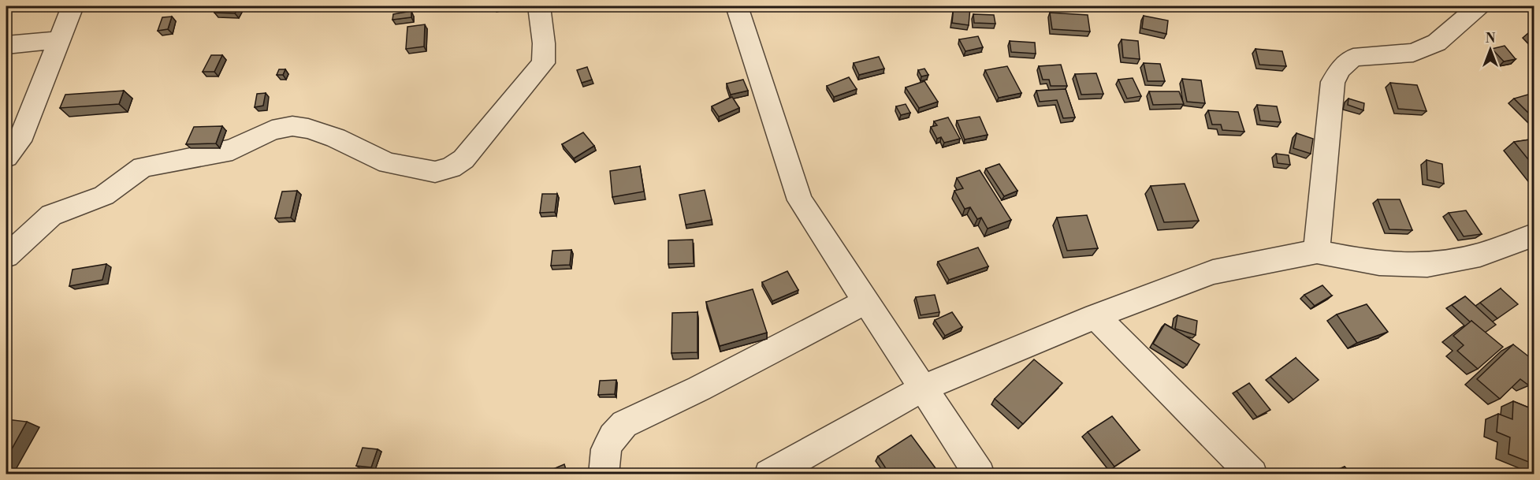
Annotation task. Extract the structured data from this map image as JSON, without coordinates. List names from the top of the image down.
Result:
{
  "north": "top"
}
